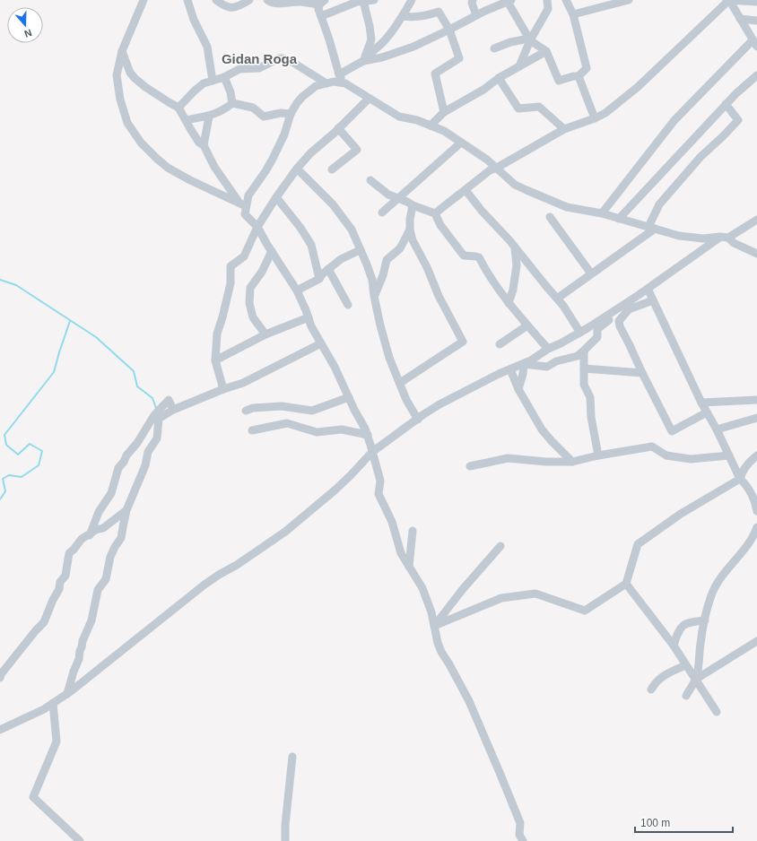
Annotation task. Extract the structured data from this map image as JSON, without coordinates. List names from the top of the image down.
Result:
{
  "districts": ["Gidan Roga"],
  "scale_bar": "100 m",
  "north": "bottom"
}
